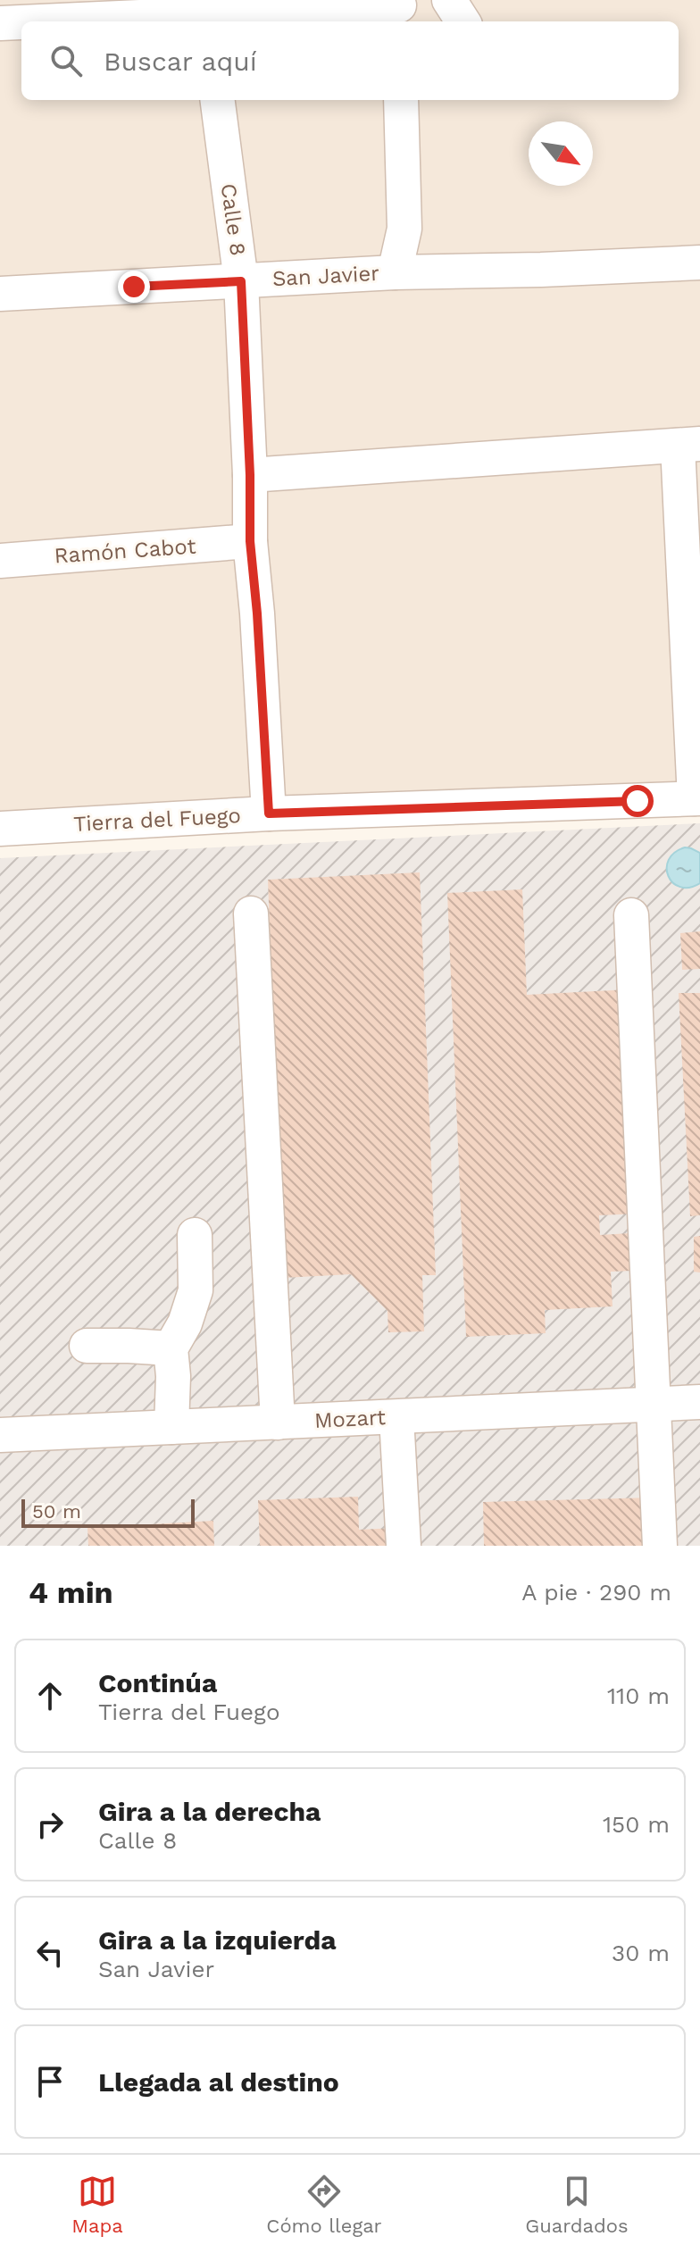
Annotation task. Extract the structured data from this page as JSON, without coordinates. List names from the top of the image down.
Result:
{
  "streets": {
    "street": [
      "Calle 8",
      "San Javier",
      "Ramón Cabot",
      "Tierra del Fuego",
      "Mozart"
    ]
  },
  "crossings": [
    ["Calle 8", "San Javier"],
    ["Calle 8", "Ramón Cabot"],
    ["Calle 8", "Tierra del Fuego"]
  ],
  "scale_bar": "50 m",
  "north": "bottom right",
  "page": {
    "search": "Buscar aquí",
    "scale": "50 m",
    "heading": ["4 min", "A pie · 290 m"],
    "list": [
      ["Continúa", "Tierra del Fuego", "110 m"],
      ["Gira a la derecha", "Calle 8", "150 m"],
      ["Gira a la izquierda", "San Javier", "30 m"],
      "Llegada al destino"
    ],
    "nav": ["Mapa", "Cómo llegar", "Guardados"]
  }
}
